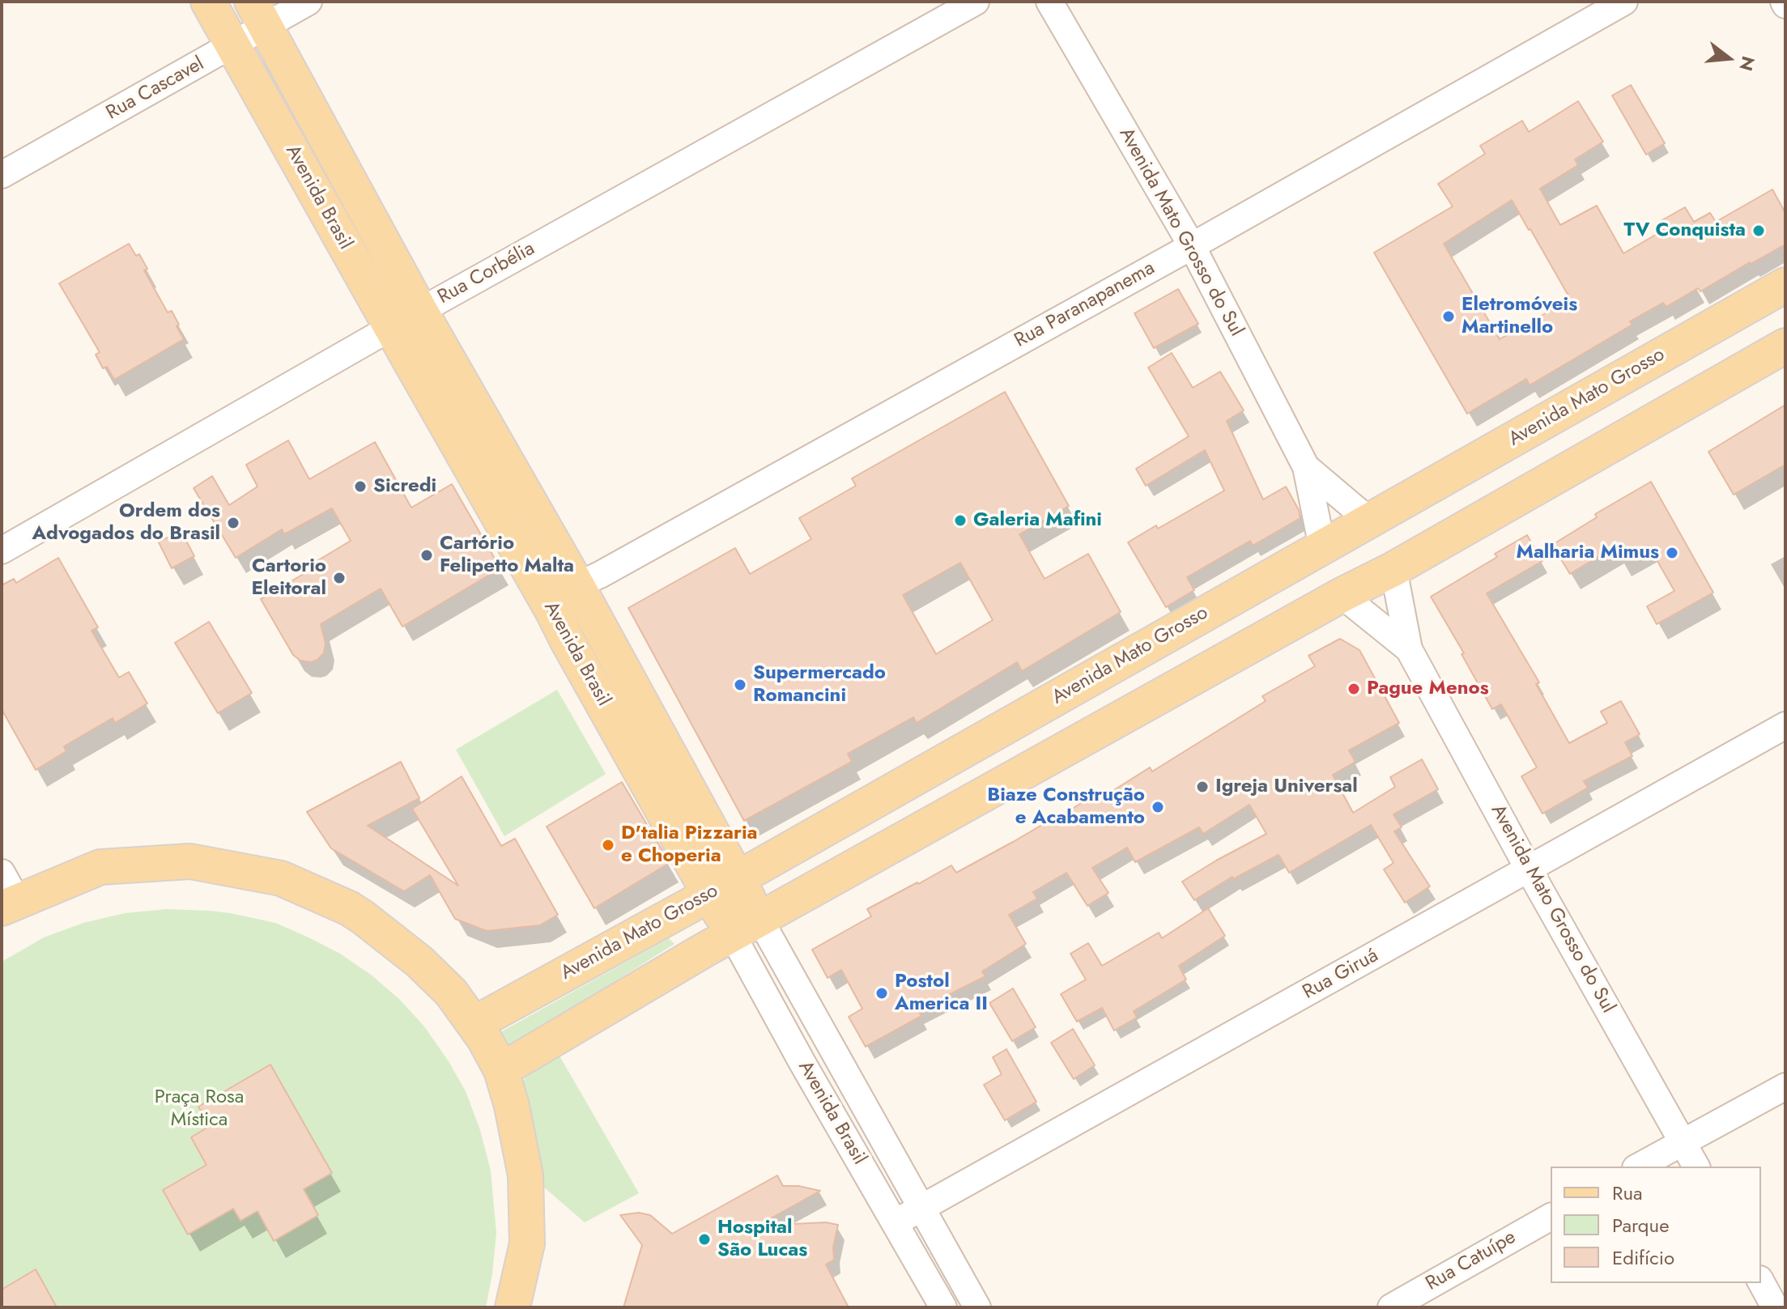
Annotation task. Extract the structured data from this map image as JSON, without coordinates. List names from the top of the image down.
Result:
{
  "streets": {
    "main road": ["Avenida Brasil", "Avenida Mato Grosso"],
    "street": [
      "Rua Cascavel",
      "Avenida Mato Grosso do Sul",
      "Rua Corbélia",
      "Rua Paranapanema",
      "Rua Giruá",
      "Rua Catuípe"
    ]
  },
  "crossings": [
    ["Rua Cascavel", "Avenida Brasil"],
    ["Avenida Brasil", "Rua Corbélia"],
    ["Avenida Brasil", "Rua Paranapanema"],
    ["Avenida Brasil", "Avenida Mato Grosso"],
    ["Avenida Brasil", "Rua Giruá"],
    ["Avenida Mato Grosso do Sul", "Rua Paranapanema"],
    ["Avenida Mato Grosso do Sul", "Rua Giruá"]
  ],
  "parks": ["Praça Rosa Mística"],
  "places": [
    "TV Conquista",
    "Eletromóveis Martinello",
    "Sicredi",
    "Galeria Mafini",
    "Ordem dos Advogados do Brasil",
    "Malharia Mimus",
    "Cartório Felipetto Malta",
    "Cartorio Eleitoral",
    "Supermercado Romancini",
    "Pague Menos",
    "Igreja Universal",
    "Biaze Construção e Acabamento",
    "D'talia Pizzaria e Choperia",
    "Postol America II",
    "Hospital São Lucas"
  ],
  "legend": ["Rua", "Parque", "Edifício"],
  "north": "right"
}
